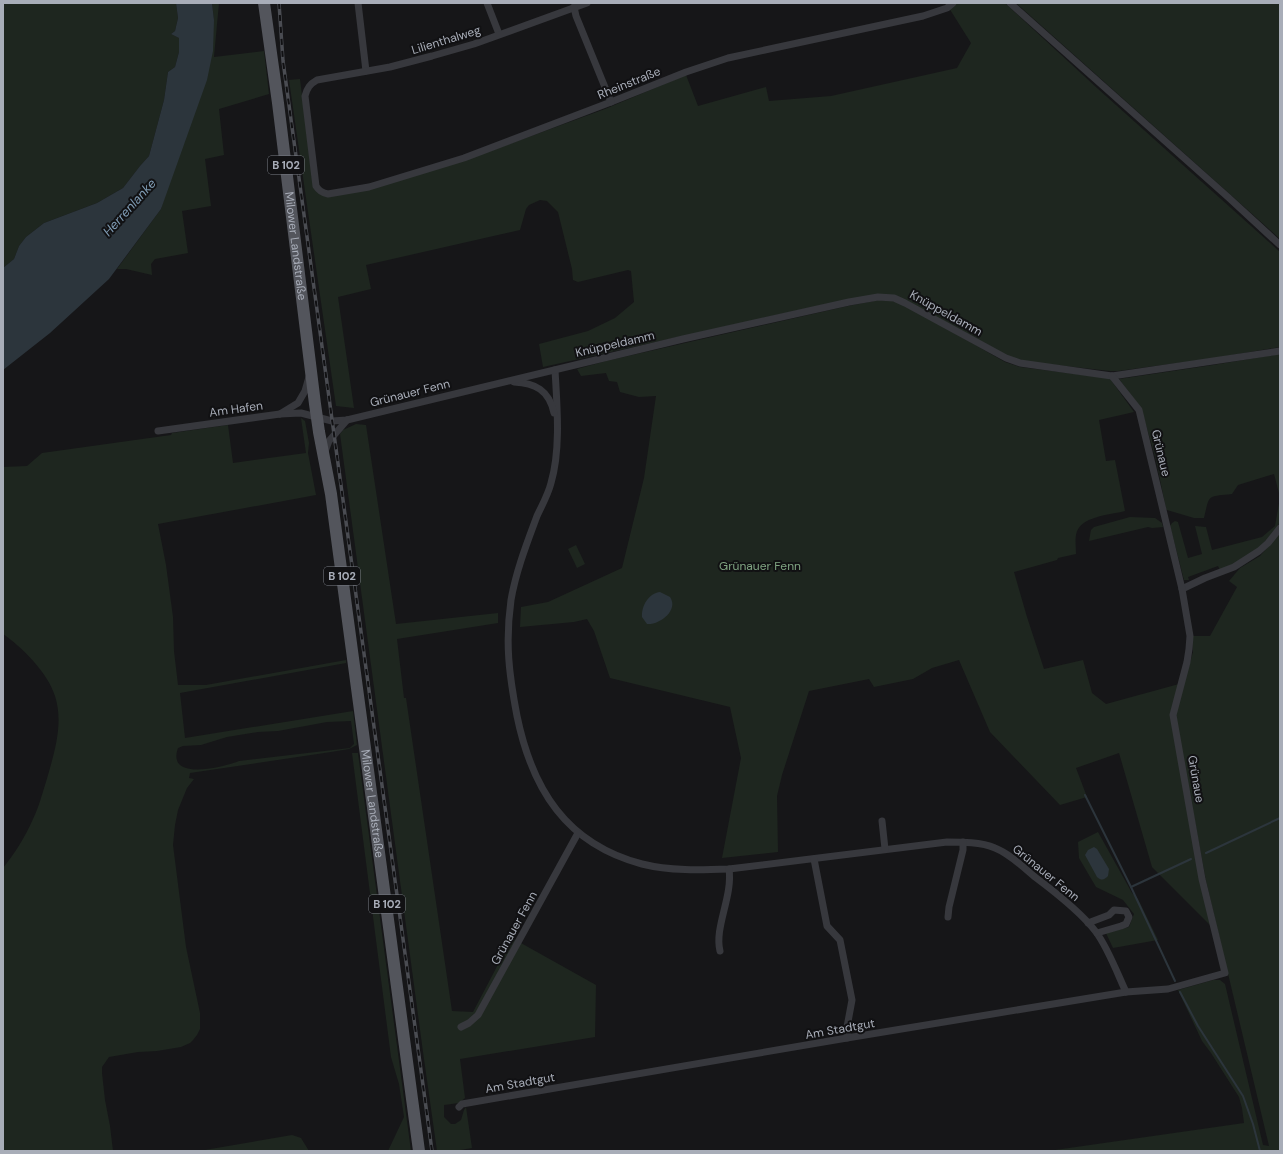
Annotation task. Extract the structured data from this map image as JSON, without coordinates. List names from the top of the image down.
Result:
{
  "streets": {
    "main road": ["B 102", "Milower Landstraße"],
    "street": [
      "Lilienthalweg",
      "Rheinstraße",
      "Knüppeldamm",
      "Grünauer Fenn",
      "Am Hafen",
      "Grünaue",
      "Am Stadtgut"
    ]
  },
  "crossings": [
    ["Lilienthalweg", "Rheinstraße"],
    ["Milower Landstraße", "Grünauer Fenn"],
    ["Milower Landstraße", "Am Hafen"],
    ["Knüppeldamm", "Grünauer Fenn"],
    ["Knüppeldamm", "Grünaue"],
    ["Grünauer Fenn", "Am Hafen"],
    ["Grünauer Fenn", "Am Stadtgut"],
    ["Grünaue", "Am Stadtgut"]
  ],
  "water": ["Herrenlanke"],
  "parks": ["Grünauer Fenn"]
}
